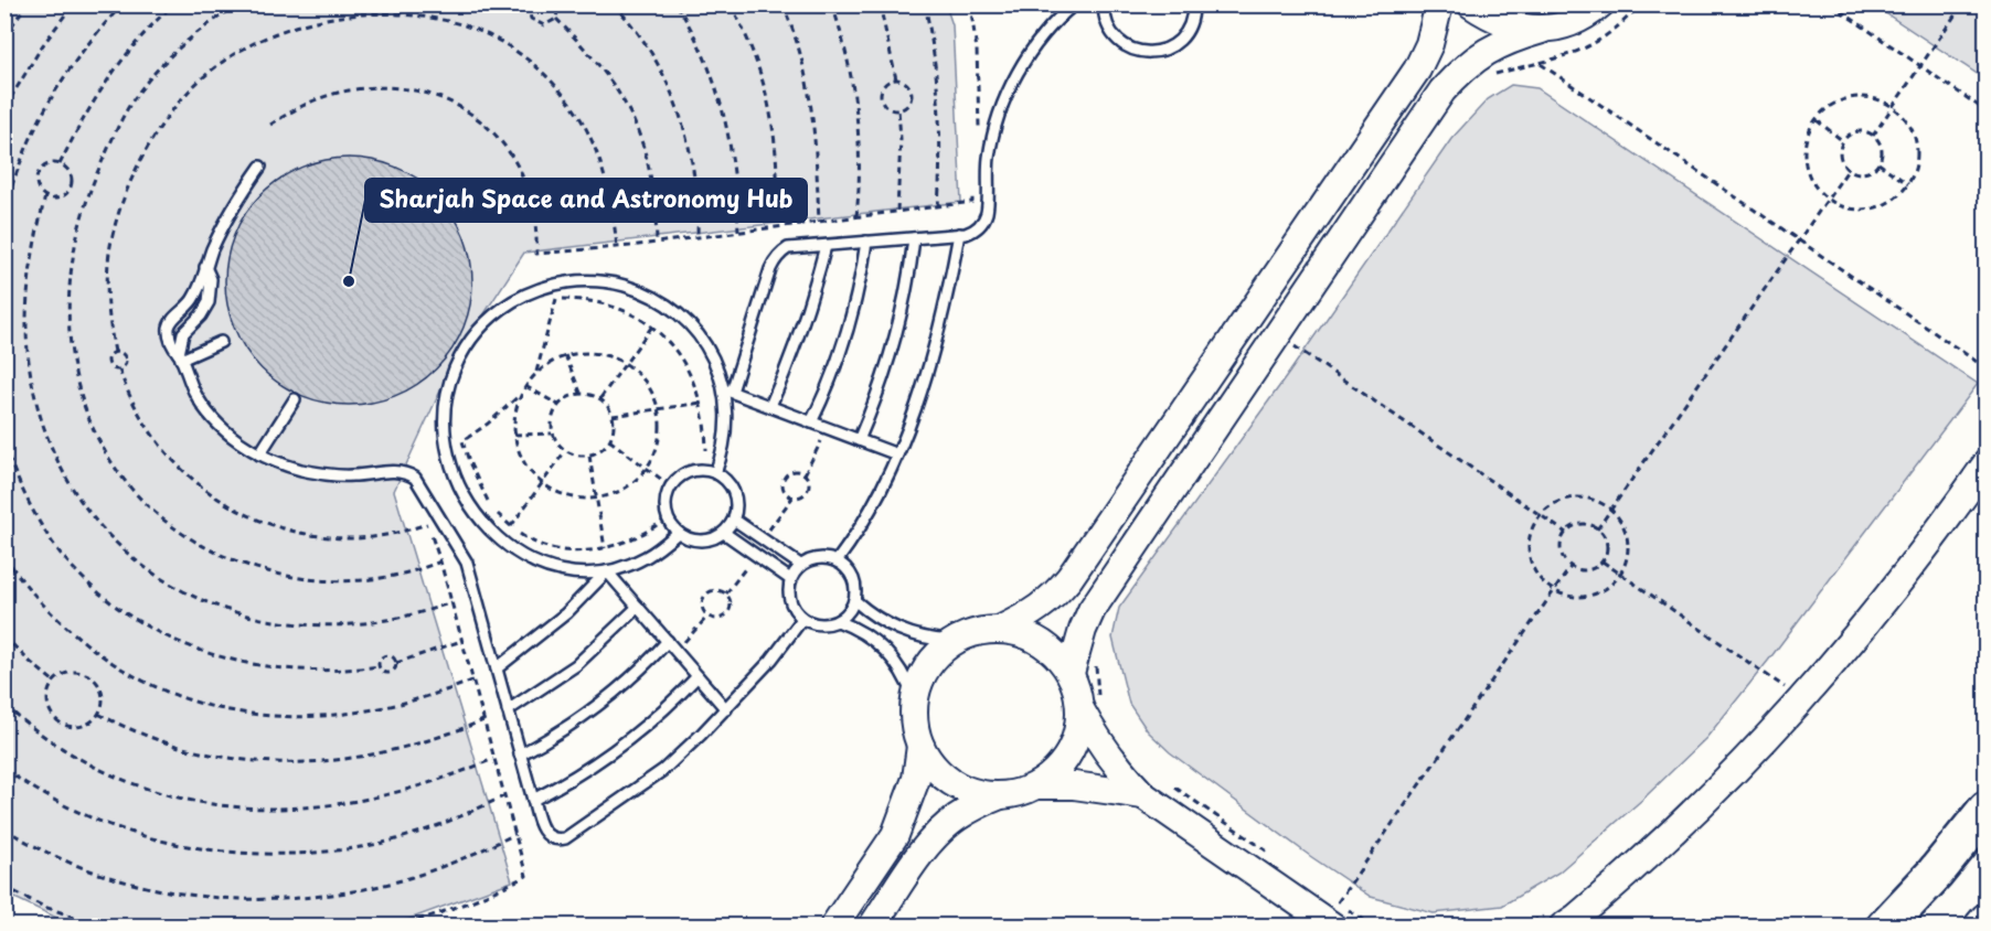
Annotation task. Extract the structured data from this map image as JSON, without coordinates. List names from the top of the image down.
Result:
{
  "places": ["Sharjah Space and Astronomy Hub"]
}
